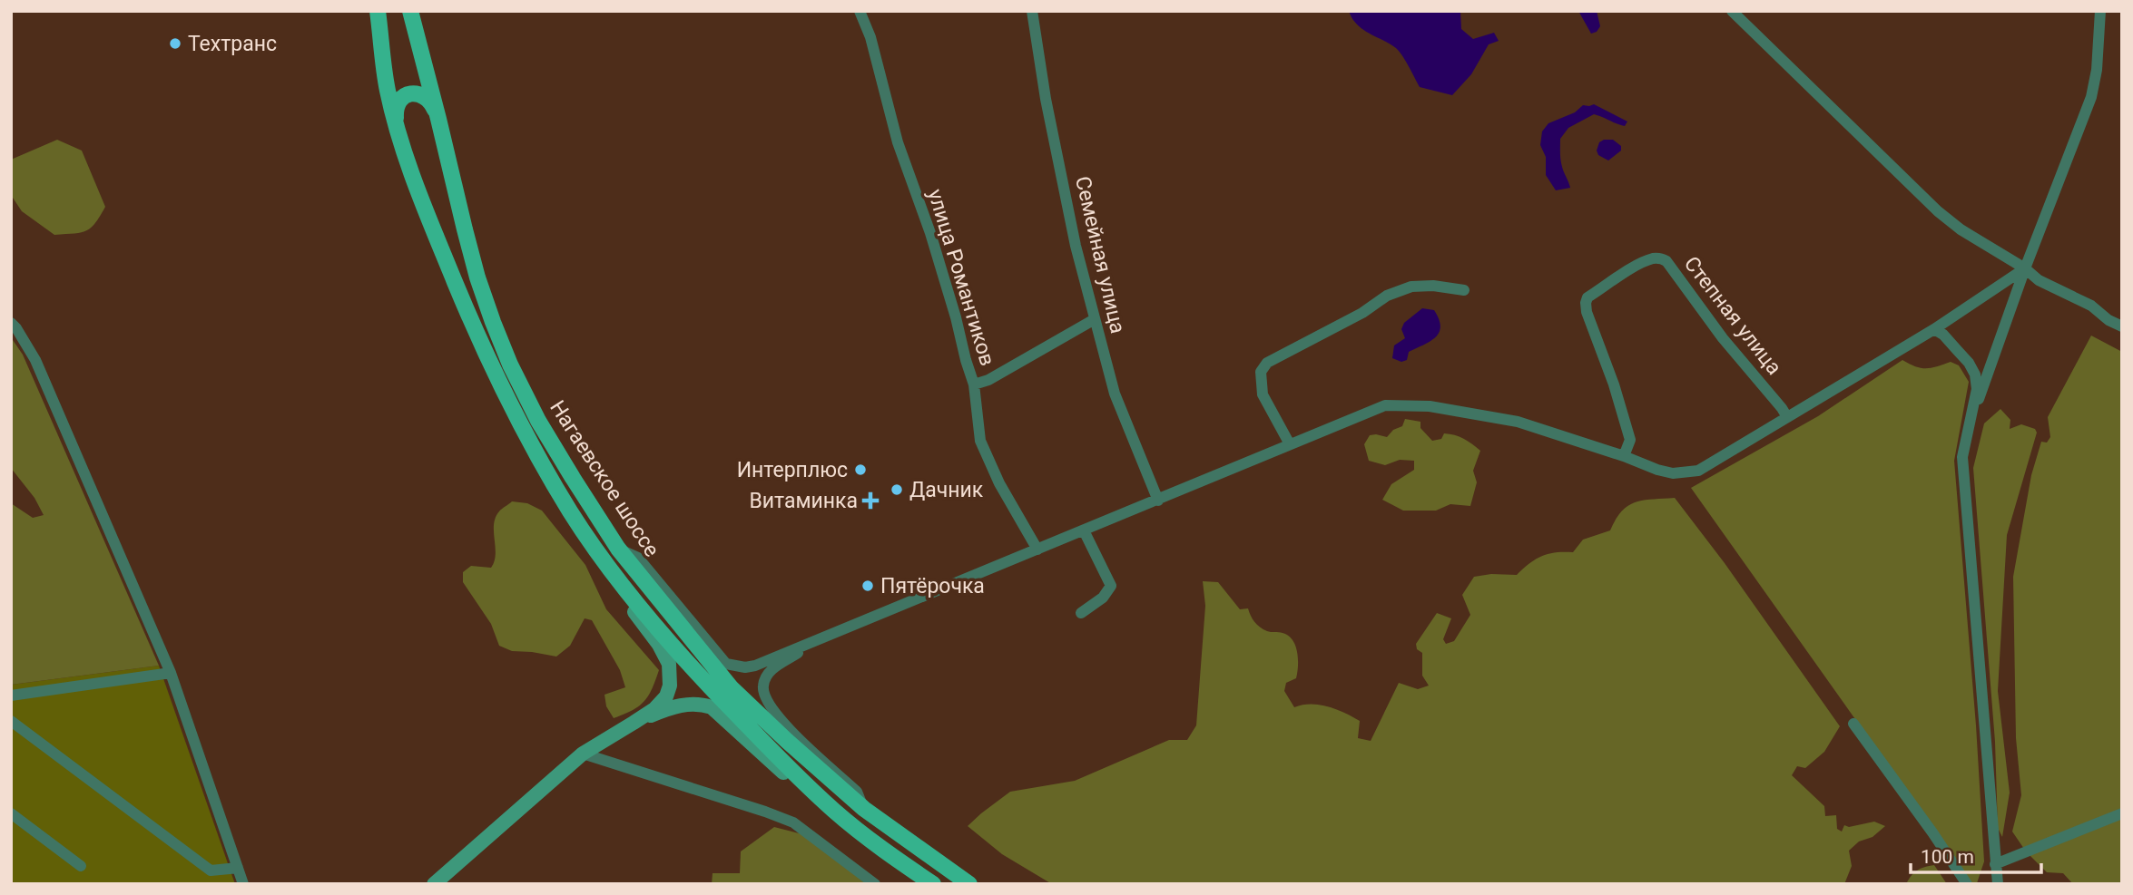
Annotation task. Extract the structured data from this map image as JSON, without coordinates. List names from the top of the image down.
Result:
{
  "streets": {
    "main road": ["Нагаевское шоссе"],
    "street": ["Семейная улица", "улица Романтиков", "Степная улица"]
  },
  "places": {
    "other": [
      "Техтранс",
      "Интерплюс",
      "Дачник",
      "Пятёрочка"
    ],
    "health": ["Витаминка"]
  },
  "scale_bar": "100 m"
}
